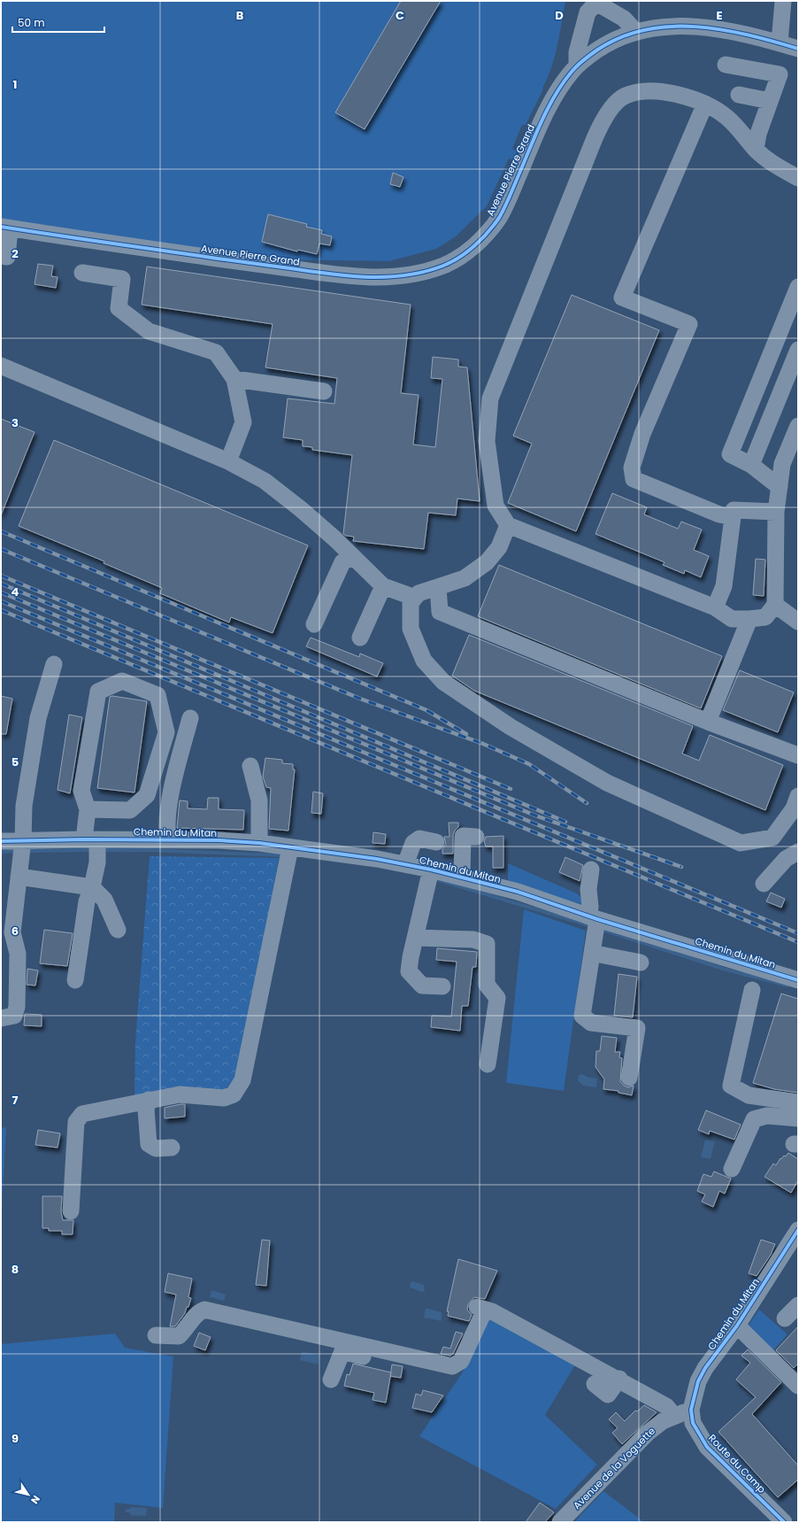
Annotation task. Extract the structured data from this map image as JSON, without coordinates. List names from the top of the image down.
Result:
{
  "streets": {
    "street": [
      "Avenue Pierre Grand",
      "Chemin du Mitan",
      "Route du Camp",
      "Avenue de la Voguette"
    ]
  },
  "crossings": [
    ["Chemin du Mitan", "Route du Camp"],
    ["Chemin du Mitan", "Avenue de la Voguette"],
    ["Route du Camp", "Avenue de la Voguette"]
  ],
  "scale_bar": "50 m",
  "north": "bottom right",
  "grid": {
    "columns": [
      "B",
      "C",
      "D",
      "E"
    ],
    "rows": [
      "1",
      "2",
      "3",
      "4",
      "5",
      "6",
      "7",
      "8",
      "9"
    ]
  }
}
